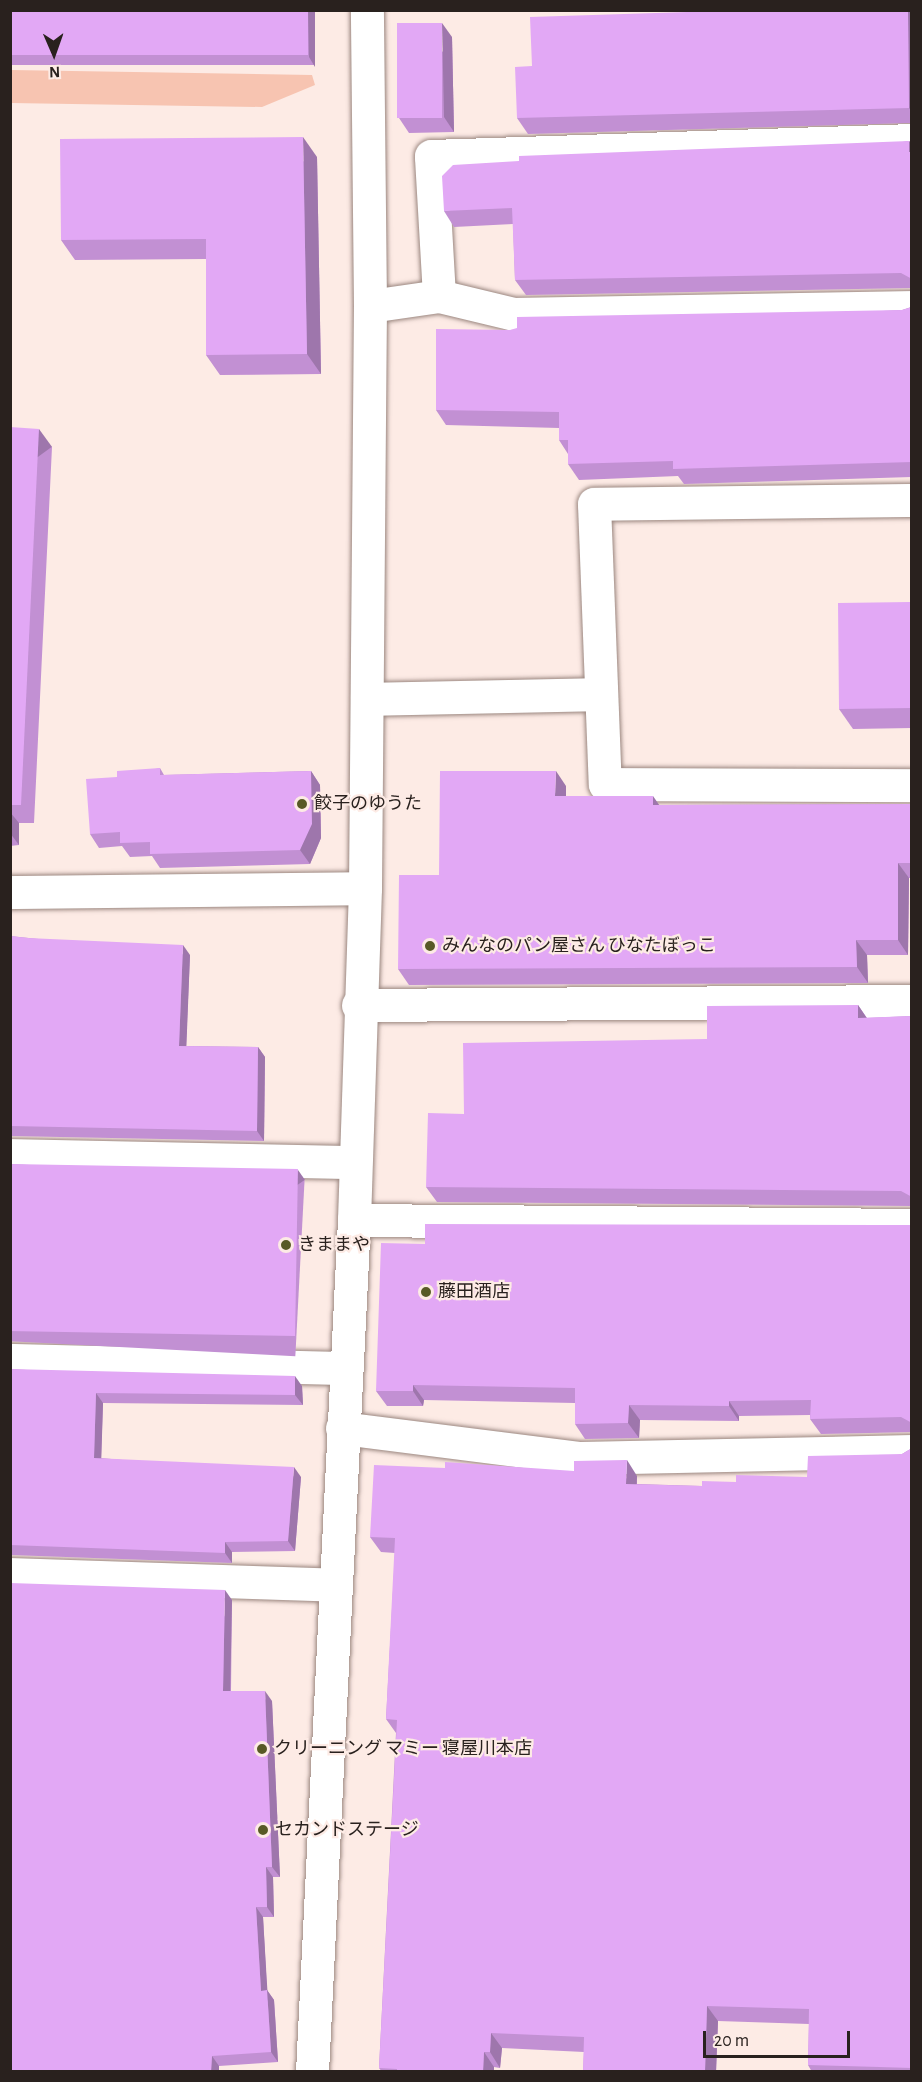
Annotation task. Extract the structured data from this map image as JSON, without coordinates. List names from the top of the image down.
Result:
{
  "places": [
    "餃子のゆうた",
    "みんなのパン屋さん ひなたぼっこ",
    "きままや",
    "藤田酒店",
    "クリーニング マミー 寝屋川本店",
    "セカンドステージ"
  ],
  "scale_bar": "20 m",
  "north": "bottom"
}
